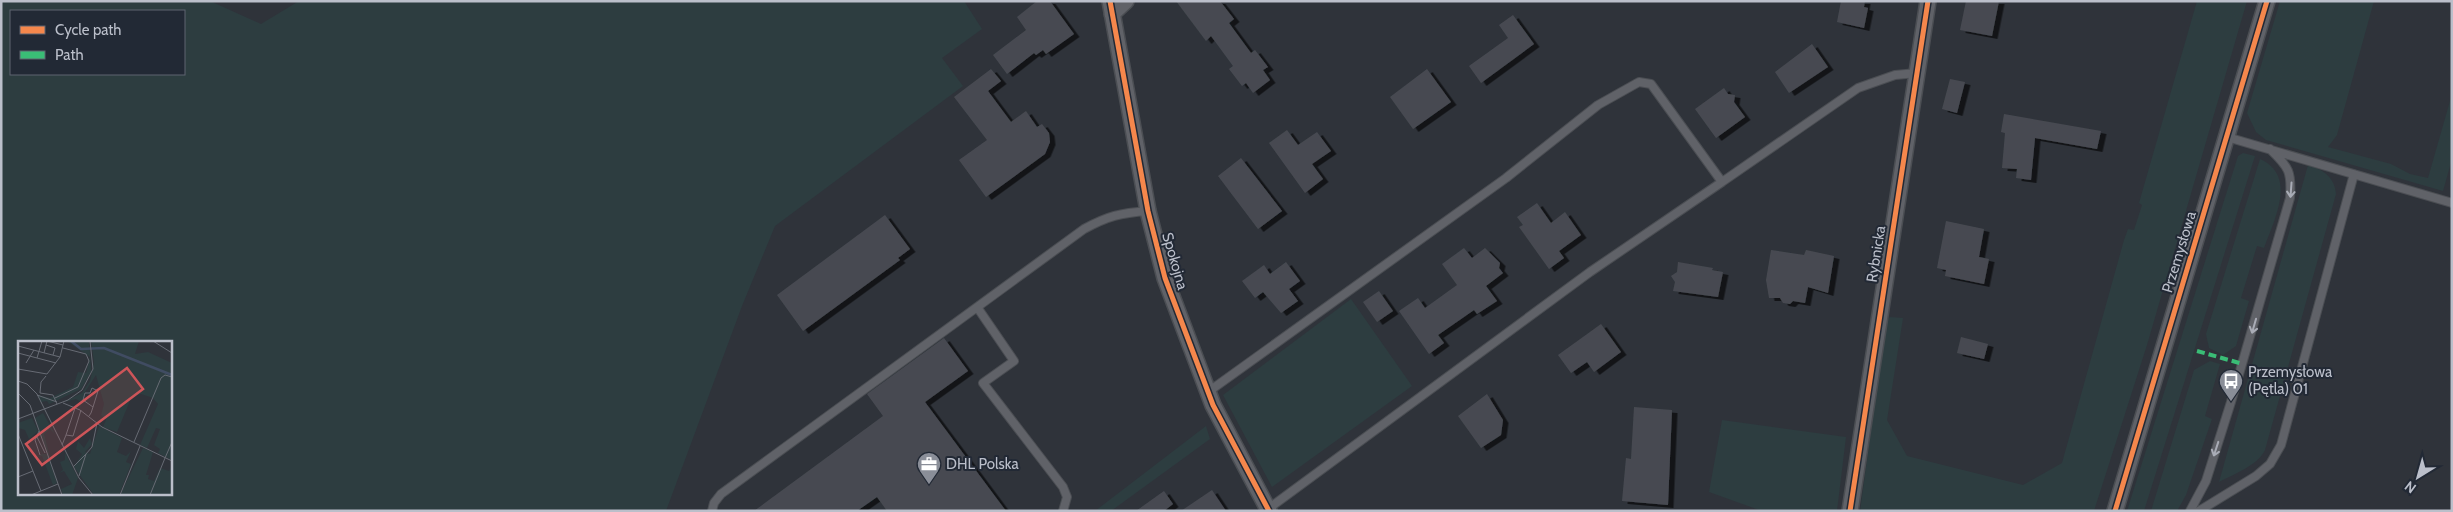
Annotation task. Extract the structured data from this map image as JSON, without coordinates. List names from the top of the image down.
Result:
{
  "streets": {
    "street": ["Przemysłowa", "Rybnicka", "Spokojna"]
  },
  "places": {
    "bus stop": ["Przemysłowa (Pętla) 01"],
    "office": ["DHL Polska"]
  },
  "legend": ["Cycle path", "Path"],
  "north": "bottom left"
}
